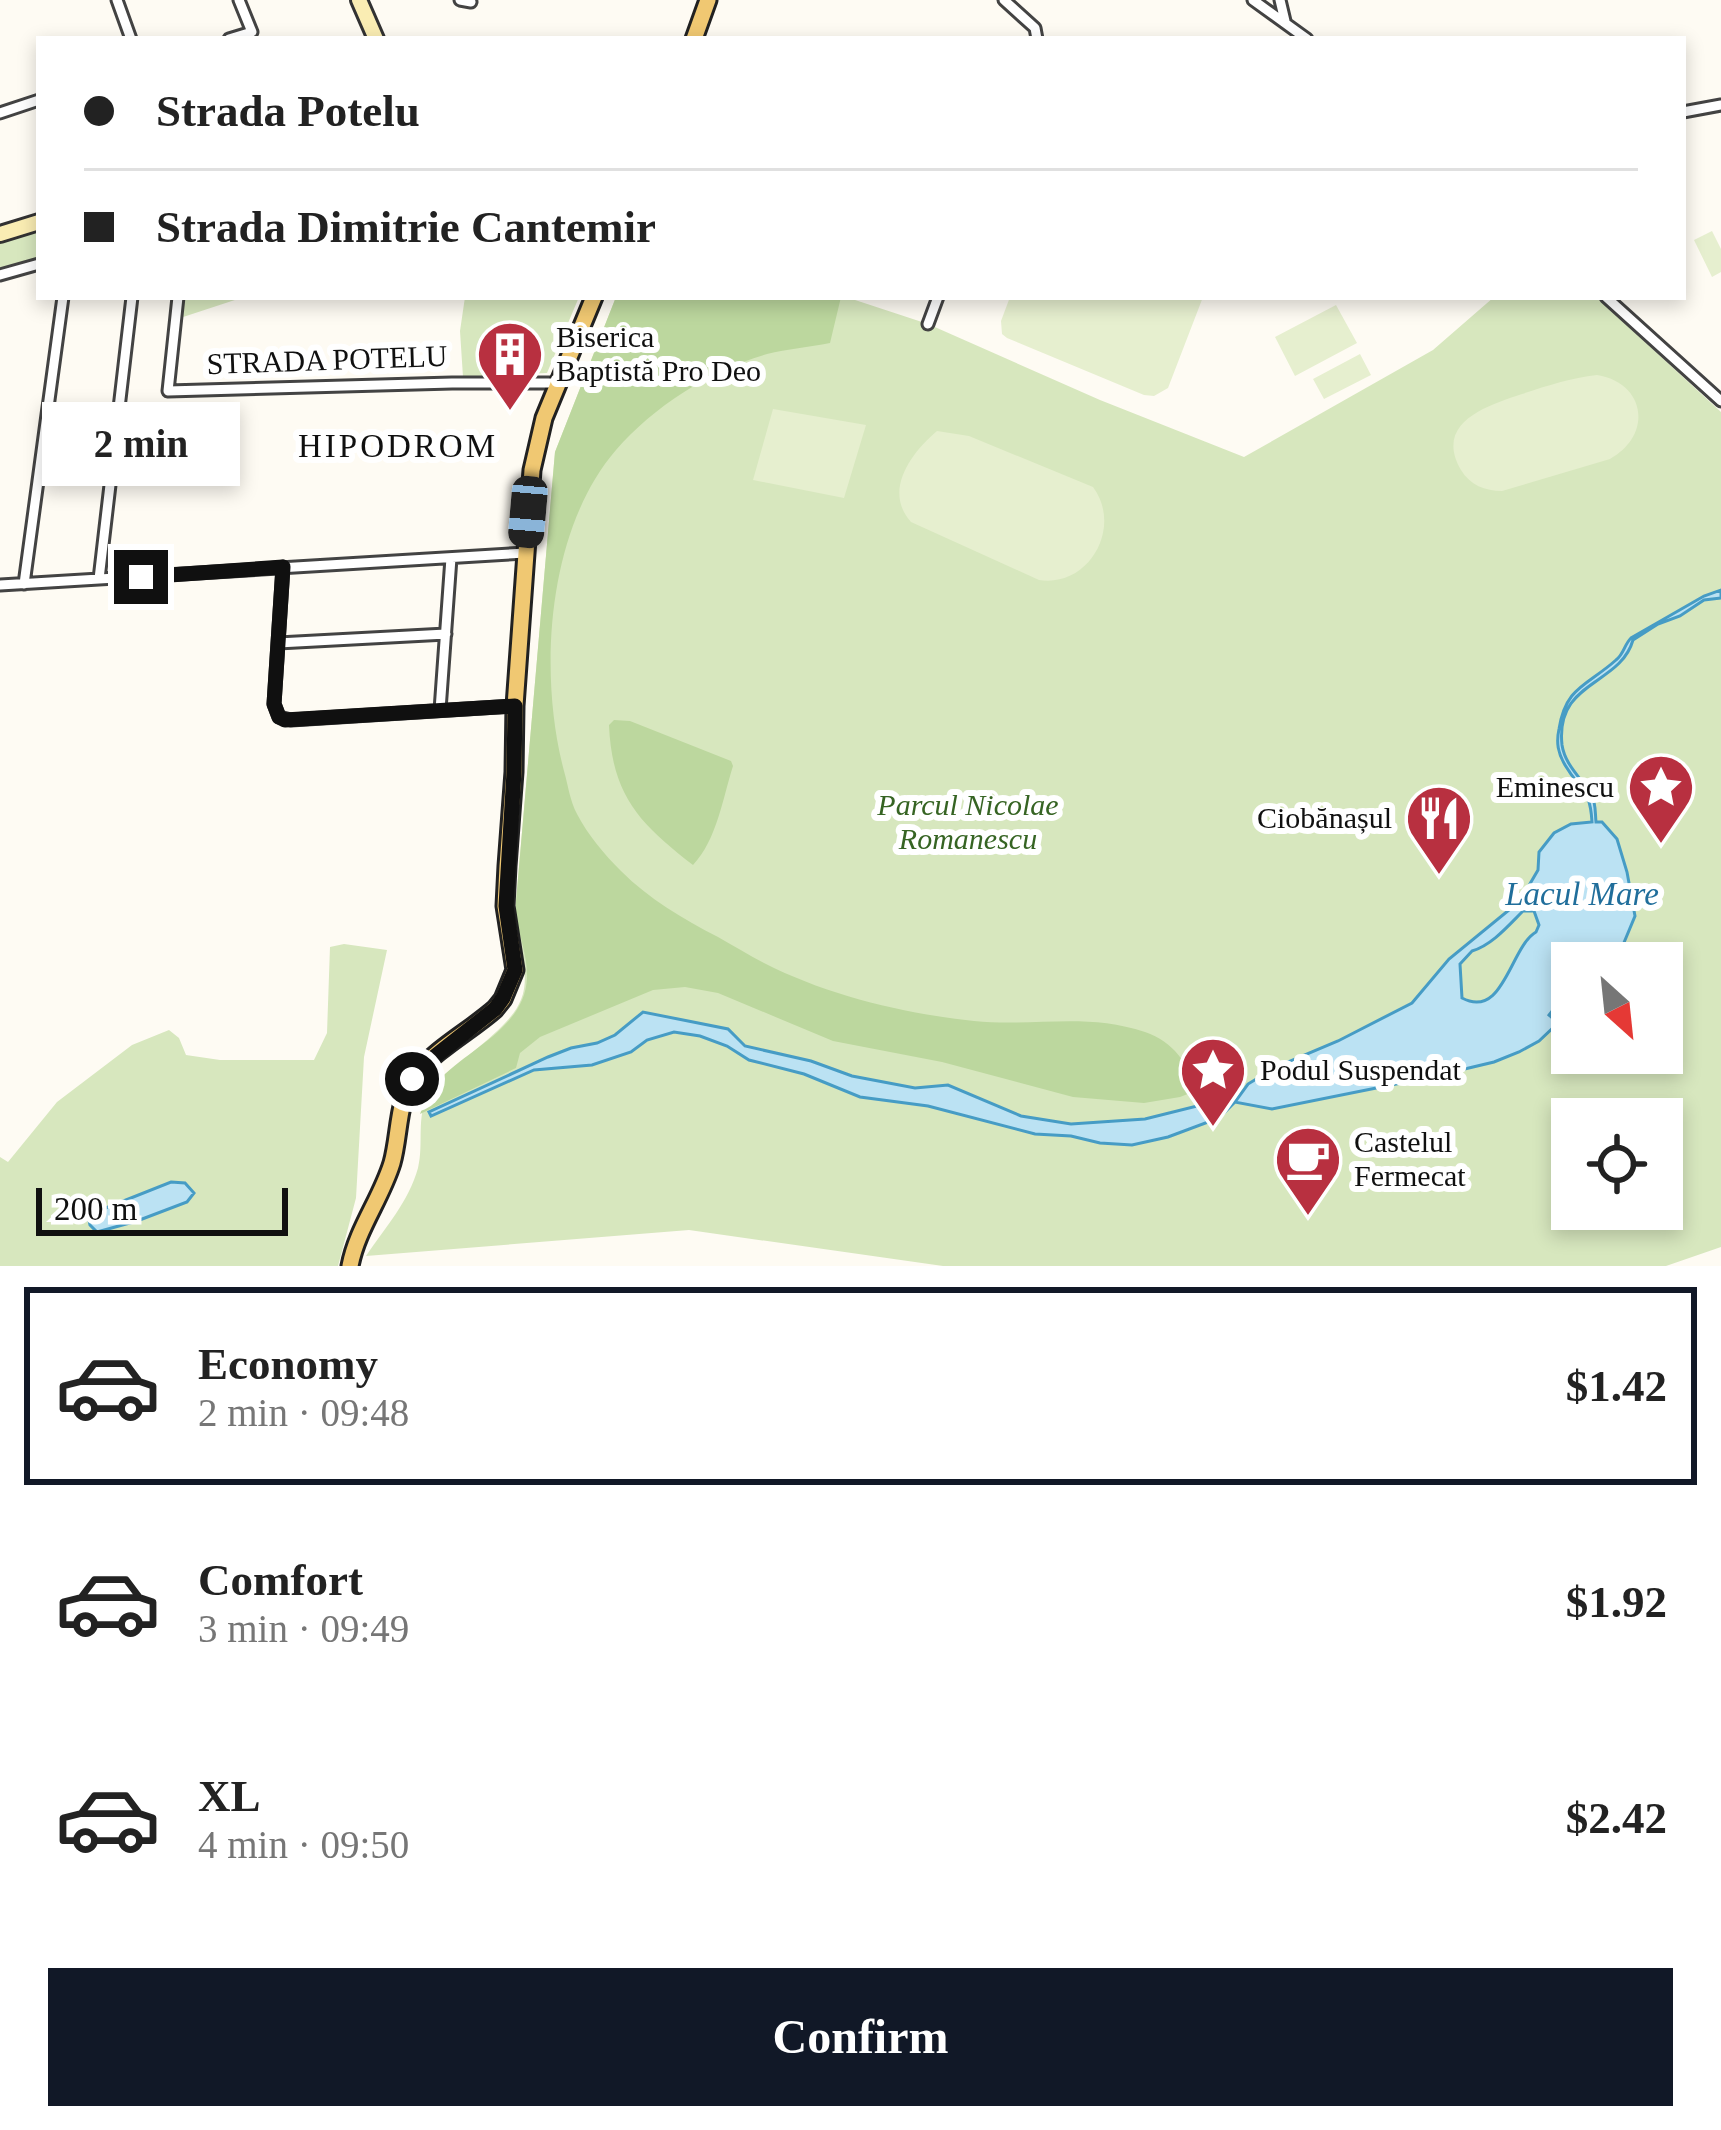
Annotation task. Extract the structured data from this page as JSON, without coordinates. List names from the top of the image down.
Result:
{
  "streets": {
    "street": ["STRADA POTELU"]
  },
  "districts": ["HIPODROM"],
  "water": ["Lacul Mare"],
  "parks": ["Parcul Nicolae Romanescu"],
  "places": {
    "building": ["Biserica Baptistă Pro Deo"],
    "place": ["Eminescu", "Podul Suspendat"],
    "restaurant": ["Ciobănașul"],
    "cafe": ["Castelul Fermecat"]
  },
  "scale_bar": "200 m",
  "north": "bottom right",
  "page": {
    "banner": ["Strada Potelu", "Strada Dimitrie Cantemir"],
    "bubble": "2 min",
    "scale": "200 m",
    "list": [
      {
        "name": "Economy",
        "note": "2 min · 09:48",
        "value": "$1.42"
      },
      {
        "name": "Comfort",
        "note": "3 min · 09:49",
        "value": "$1.92"
      },
      {
        "name": "XL",
        "note": "4 min · 09:50",
        "value": "$2.42"
      }
    ],
    "buttons": "Confirm"
  }
}
